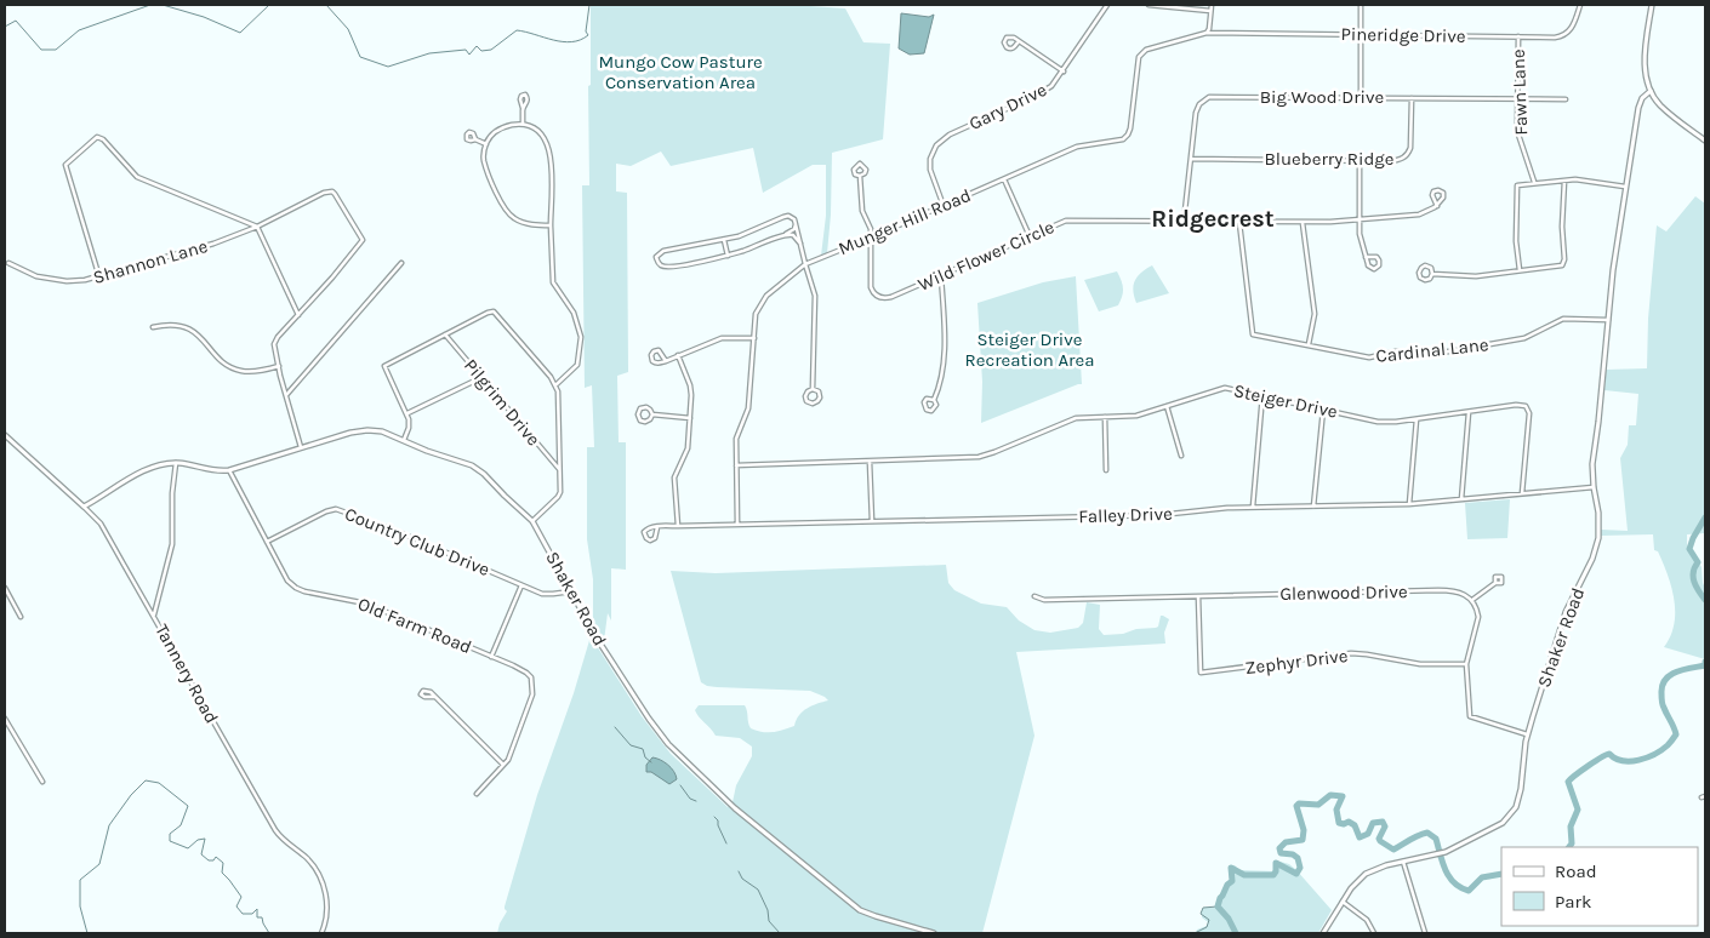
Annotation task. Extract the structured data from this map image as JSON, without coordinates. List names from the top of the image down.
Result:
{
  "streets": {
    "street": [
      "Pineridge Drive",
      "Fawn Lane",
      "Big Wood Drive",
      "Gary Drive",
      "Blueberry Ridge",
      "Munger Hill Road",
      "Wild Flower Circle",
      "Shannon Lane",
      "Cardinal Lane",
      "Steiger Drive",
      "Pilgrim Drive",
      "Falley Drive",
      "Country Club Drive",
      "Glenwood Drive",
      "Shaker Road",
      "Old Farm Road",
      "Zephyr Drive",
      "Tannery Road"
    ]
  },
  "crossings": [
    ["Pineridge Drive", "Fawn Lane"],
    ["Pineridge Drive", "Munger Hill Road"],
    ["Fawn Lane", "Big Wood Drive"],
    ["Big Wood Drive", "Blueberry Ridge"],
    ["Big Wood Drive", "Wild Flower Circle"],
    ["Gary Drive", "Munger Hill Road"],
    ["Munger Hill Road", "Wild Flower Circle"],
    ["Munger Hill Road", "Steiger Drive"],
    ["Munger Hill Road", "Falley Drive"],
    ["Wild Flower Circle", "Cardinal Lane"],
    ["Cardinal Lane", "Shaker Road"],
    ["Steiger Drive", "Falley Drive"],
    ["Falley Drive", "Shaker Road"],
    ["Country Club Drive", "Shaker Road"],
    ["Country Club Drive", "Old Farm Road"],
    ["Glenwood Drive", "Zephyr Drive"],
    ["Shaker Road", "Old Farm Road"],
    ["Shaker Road", "Tannery Road"]
  ],
  "districts": ["Ridgecrest"],
  "parks": ["Mungo Cow Pasture Conservation Area", "Steiger Drive Recreation Area"],
  "legend": ["Road", "Park"]
}
